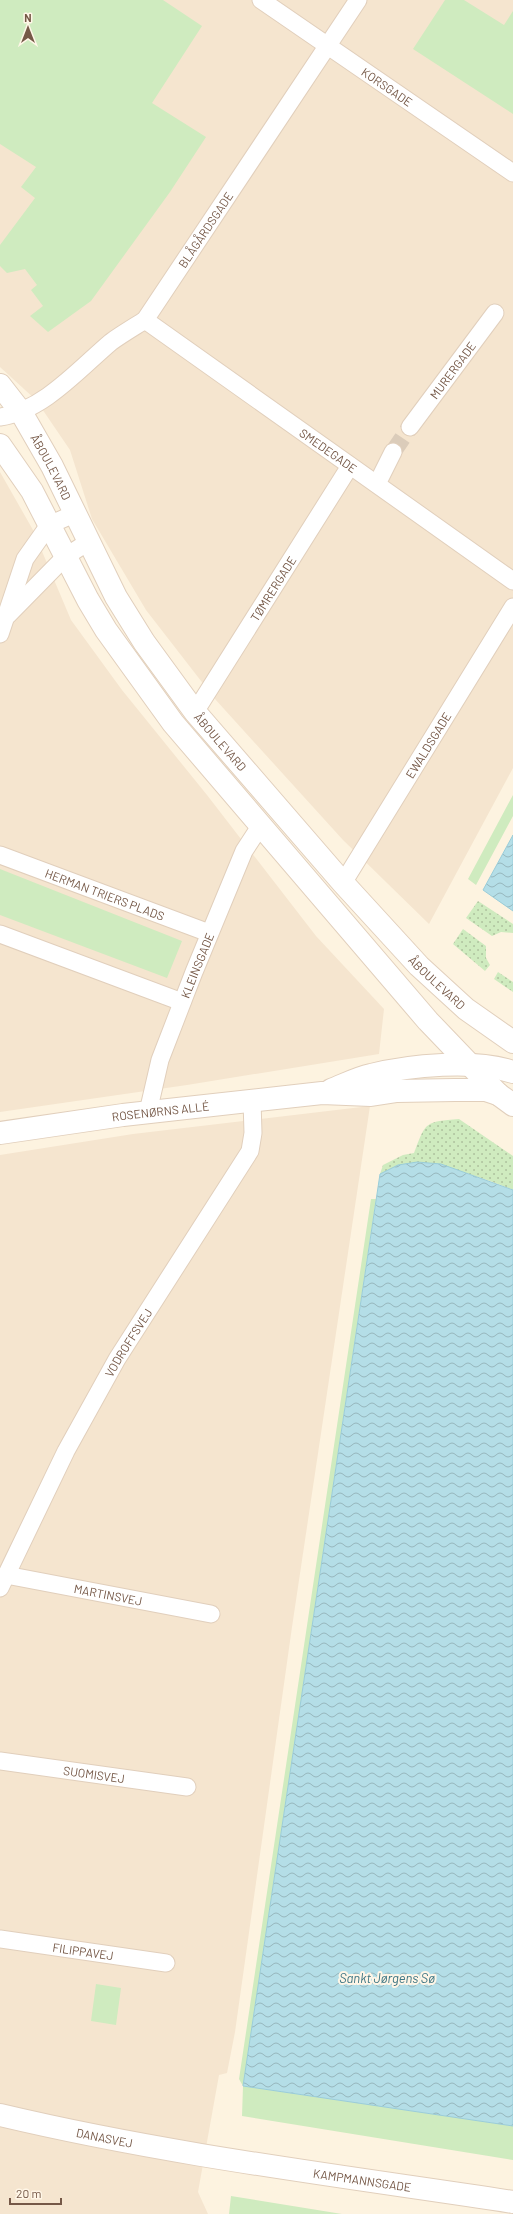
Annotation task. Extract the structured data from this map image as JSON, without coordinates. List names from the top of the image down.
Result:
{
  "streets": {
    "street": [
      "KORSGADE",
      "BLÅGÅRDSGADE",
      "MURERGADE",
      "SMEDEGADE",
      "ÅBOULEVARD",
      "TØMRERGADE",
      "EWALDSGADE",
      "HERMAN TRIERS PLADS",
      "KLEINSGADE",
      "ROSENØRNS ALLÉ",
      "VODROFFSVEJ",
      "MARTINSVEJ",
      "SUOMISVEJ",
      "FILIPPAVEJ",
      "DANASVEJ",
      "KAMPMANNSGADE"
    ]
  },
  "crossings": [
    ["KORSGADE", "BLÅGÅRDSGADE"],
    ["BLÅGÅRDSGADE", "SMEDEGADE"],
    ["BLÅGÅRDSGADE", "ÅBOULEVARD"],
    ["SMEDEGADE", "TØMRERGADE"],
    ["ÅBOULEVARD", "TØMRERGADE"],
    ["ÅBOULEVARD", "EWALDSGADE"],
    ["ÅBOULEVARD", "KLEINSGADE"],
    ["ÅBOULEVARD", "ROSENØRNS ALLÉ"],
    ["HERMAN TRIERS PLADS", "KLEINSGADE"],
    ["KLEINSGADE", "ROSENØRNS ALLÉ"],
    ["ROSENØRNS ALLÉ", "VODROFFSVEJ"],
    ["VODROFFSVEJ", "MARTINSVEJ"],
    ["DANASVEJ", "KAMPMANNSGADE"]
  ],
  "water": ["Sankt Jørgens Sø"],
  "scale_bar": "20 m",
  "north": "top"
}
